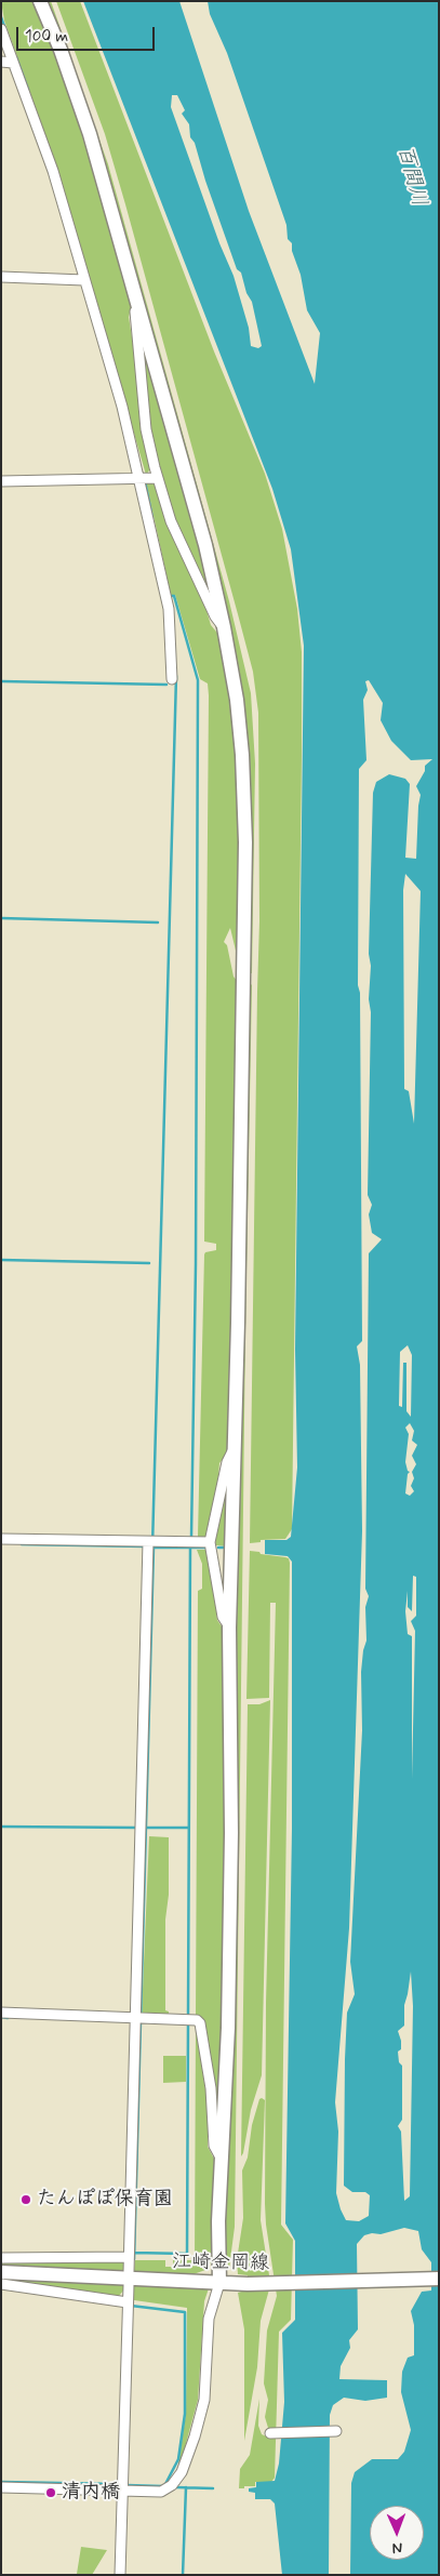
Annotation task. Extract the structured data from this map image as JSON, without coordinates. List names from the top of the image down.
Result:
{
  "streets": {
    "street": ["江崎金岡線"]
  },
  "water": ["百間川"],
  "places": ["たんぽぽ保育園", "清内橋"],
  "scale_bar": "100 m",
  "north": "bottom"
}
